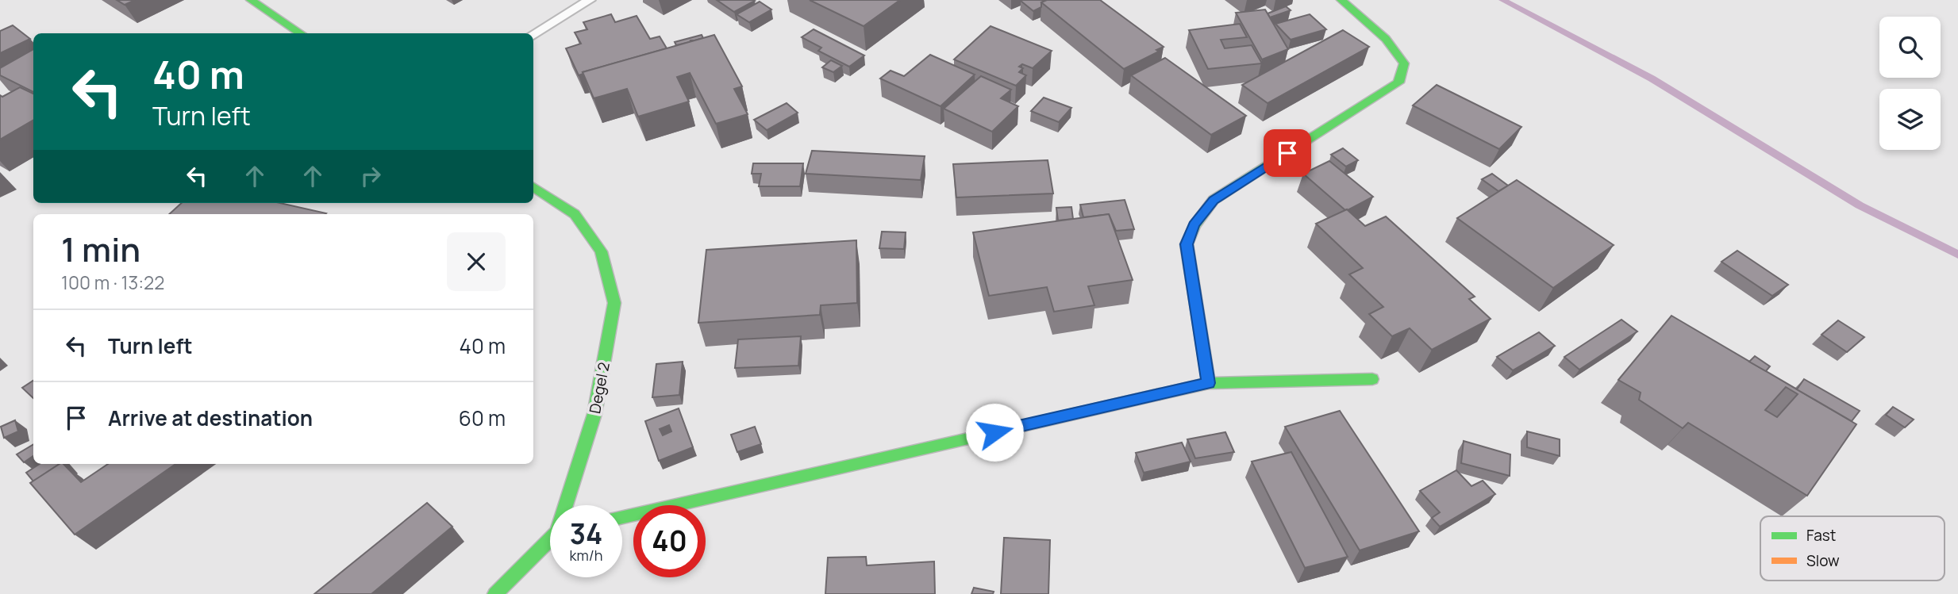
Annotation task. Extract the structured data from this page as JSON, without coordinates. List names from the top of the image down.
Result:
{
  "streets": {
    "street": ["Degel 2"]
  },
  "legend": ["Fast", "Slow"],
  "page": {
    "turn": ["40 m", "Turn left"],
    "heading": ["1 min", "100 m · 13:22"],
    "list": [
      {
        "name": "Turn left",
        "value": "40 m"
      },
      {
        "name": "Arrive at destination",
        "value": "60 m"
      }
    ],
    "speed": "34 km/h",
    "limit": "40"
  }
}
